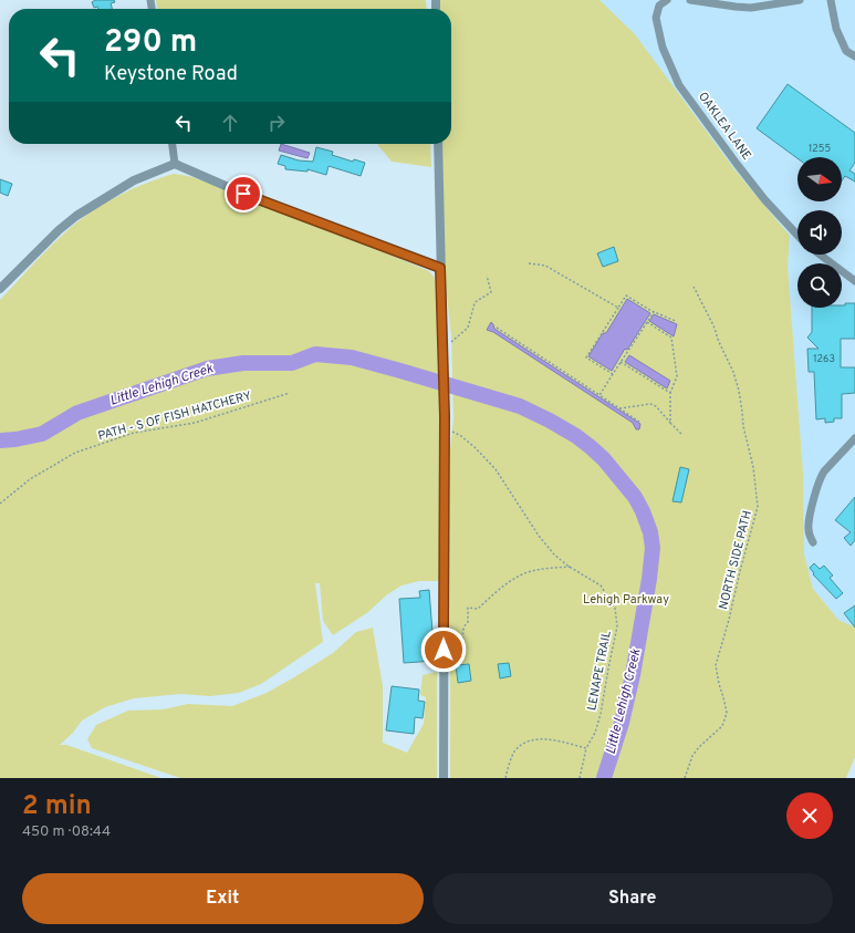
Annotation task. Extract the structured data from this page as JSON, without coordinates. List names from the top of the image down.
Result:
{
  "streets": {
    "street": ["OAKLEA LANE"],
    "path": ["PATH - S OF FISH HATCHERY", "NORTH SIDE PATH", "LENAPE TRAIL"]
  },
  "water": ["Little Lehigh Creek"],
  "parks": ["Lehigh Parkway"],
  "house_numbers": ["1255", "1263"],
  "north": "right",
  "page": {
    "turn": ["290 m", "Keystone Road"],
    "heading": ["2 min", "450 m · 08:44"],
    "buttons": ["Exit", "Share"]
  }
}
